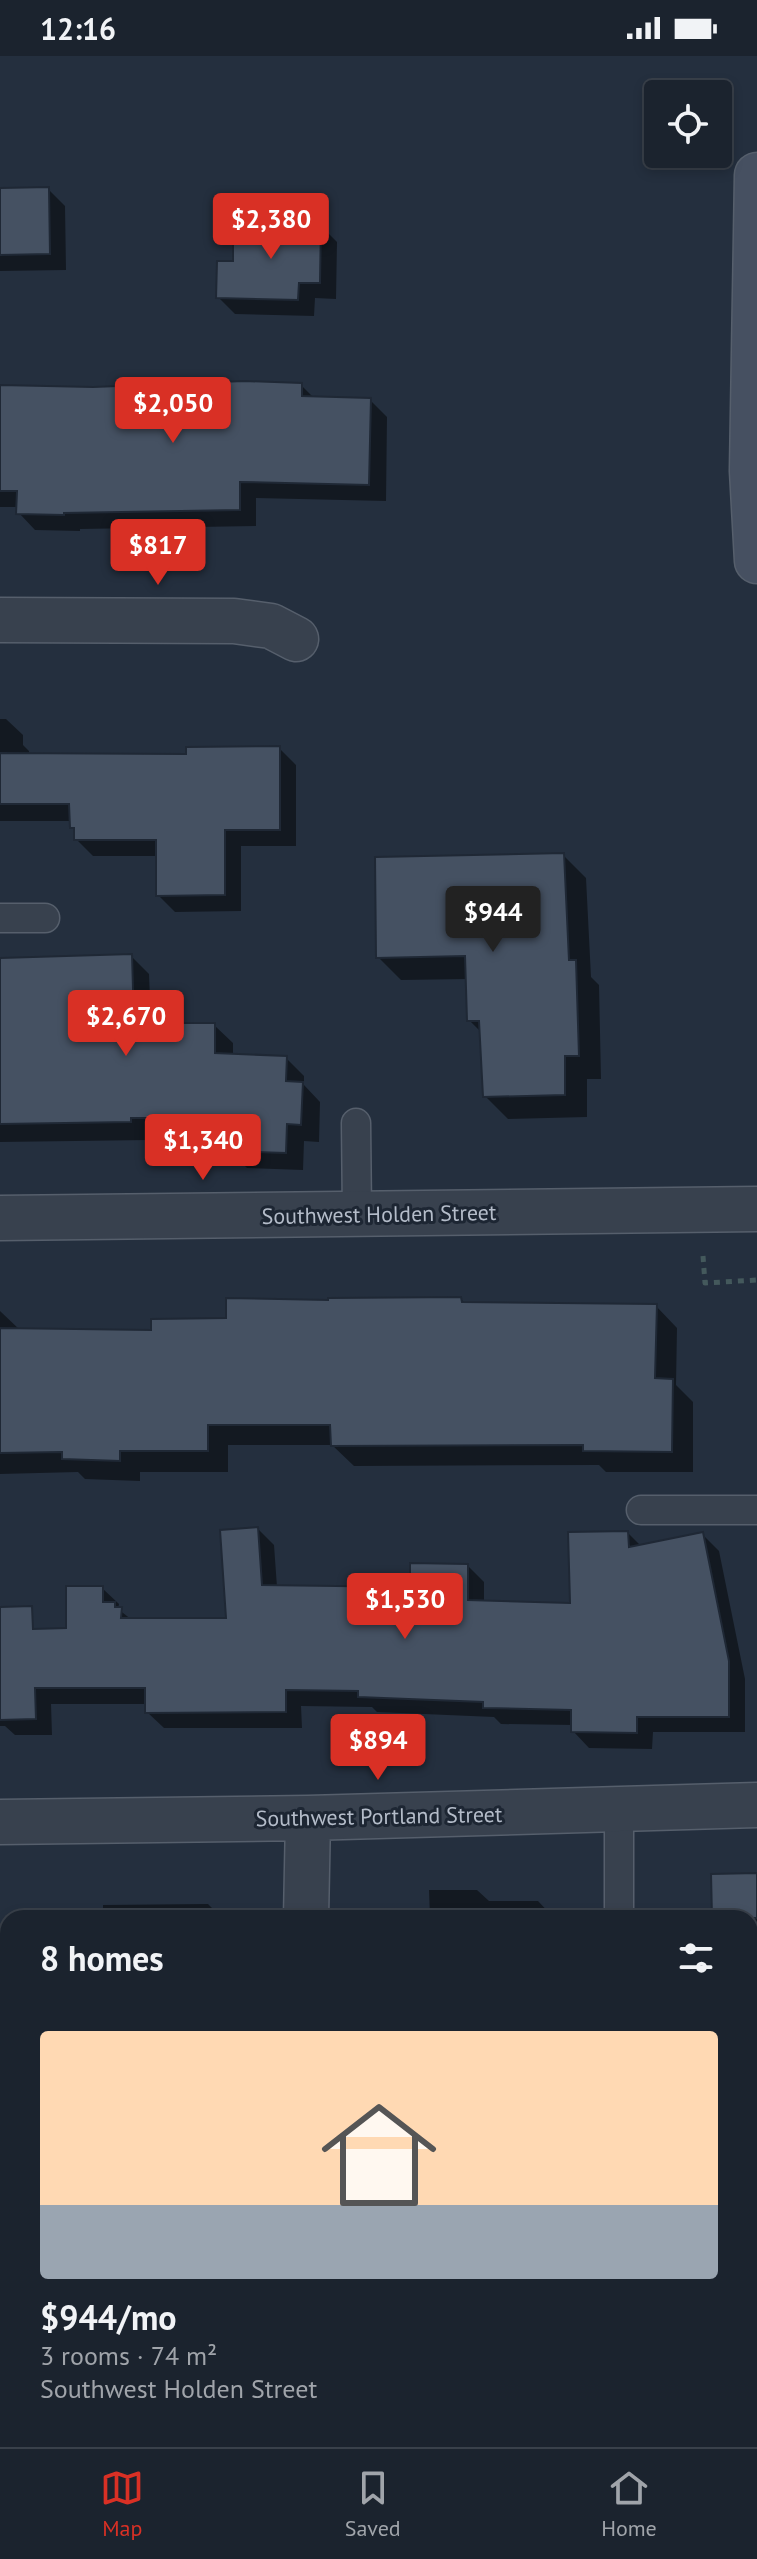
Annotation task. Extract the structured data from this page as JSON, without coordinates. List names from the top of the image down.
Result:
{
  "streets": {
    "street": ["Southwest Holden Street", "Southwest Portland Street"]
  },
  "page": {
    "status": "12:16",
    "price": [
      "$2,380",
      "$2,050",
      "$817",
      "$944",
      "$2,670",
      "$1,340",
      "$1,530",
      "$894"
    ],
    "heading": "8 homes",
    "list": [
      {
        "name": "$944/mo",
        "note": "3 rooms · 74 m² · Southwest Holden Street"
      }
    ],
    "tabs": ["Map", "Saved", "Home"]
  }
}
